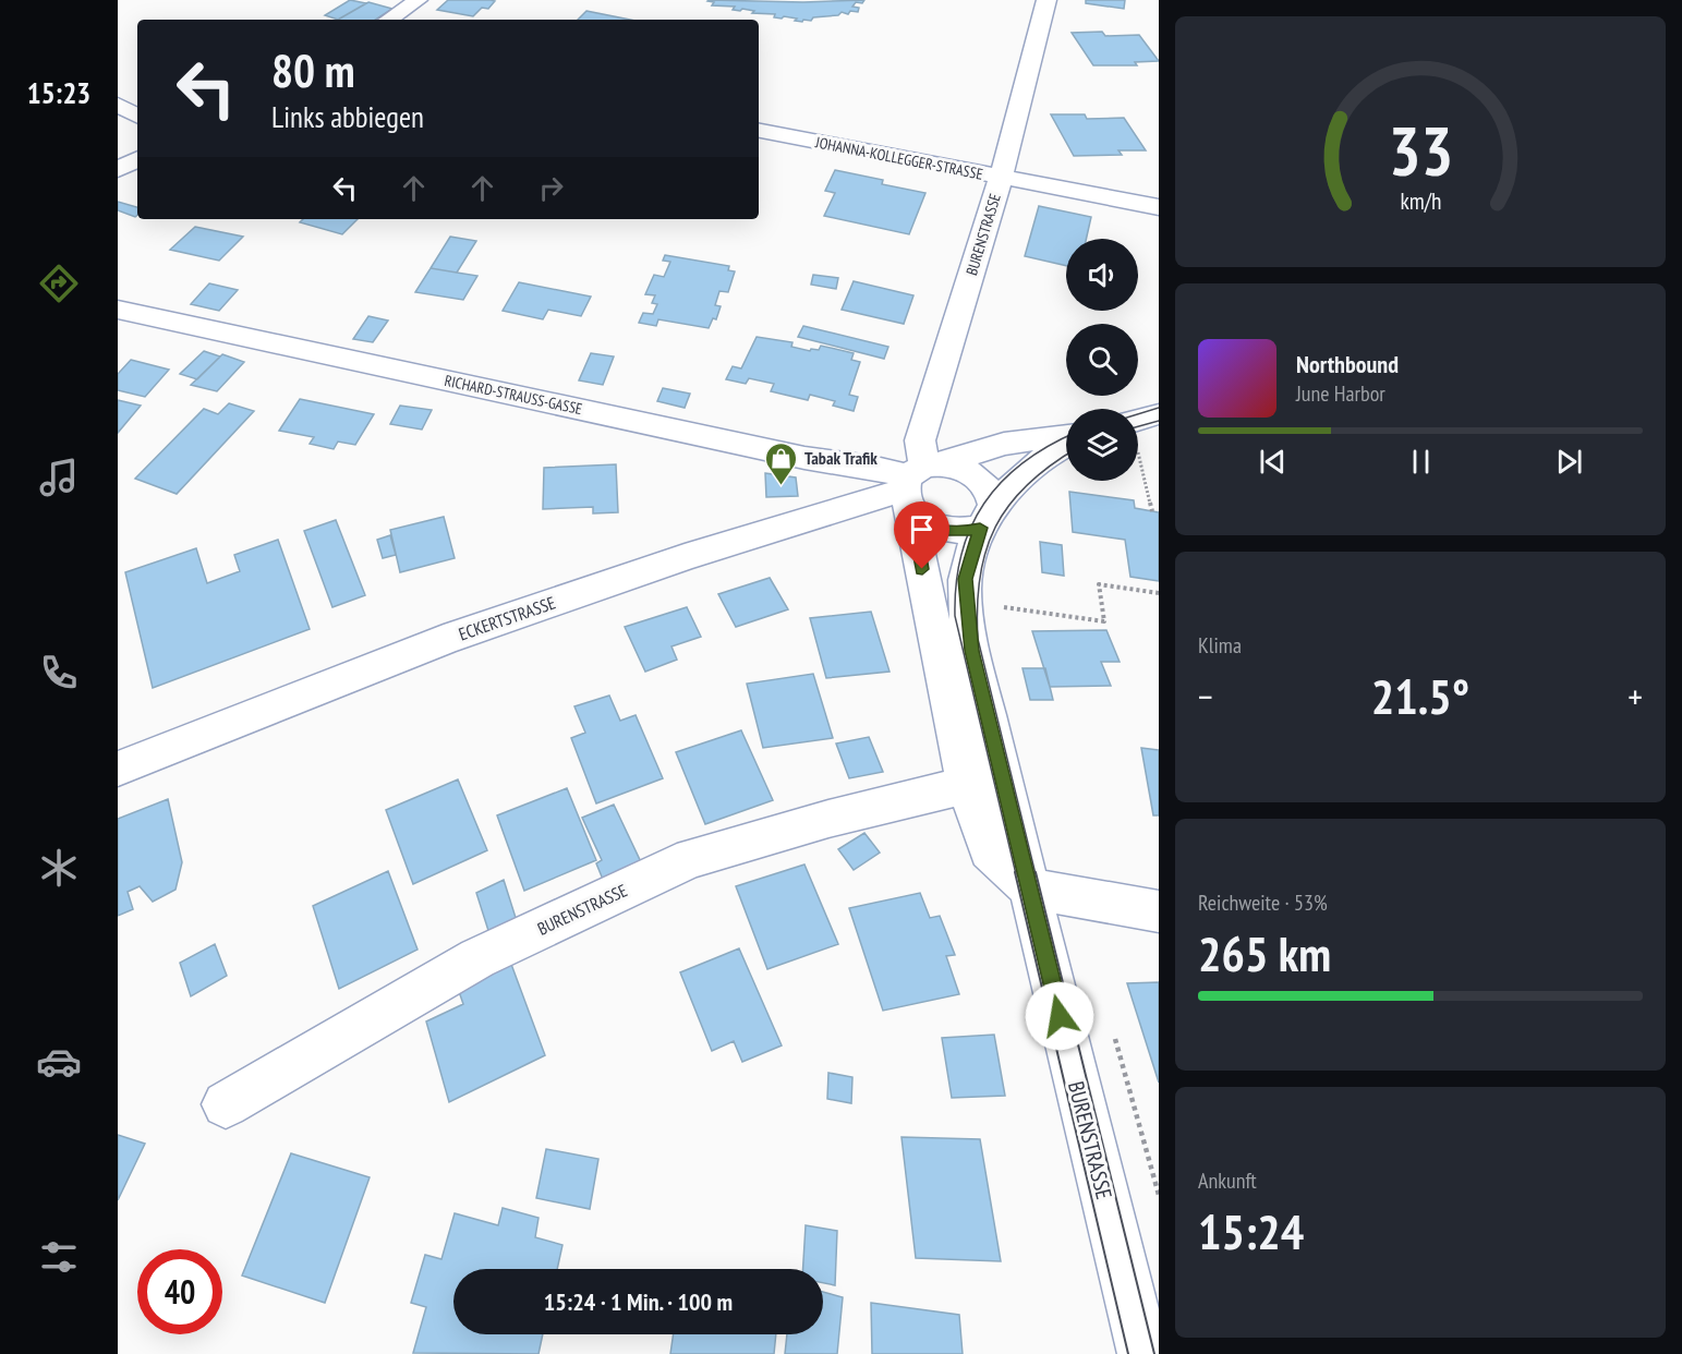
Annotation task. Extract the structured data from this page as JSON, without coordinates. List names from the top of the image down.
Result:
{
  "streets": {
    "street": [
      "JOHANNA-KOLLEGGER-STRASSE",
      "BURENSTRASSE",
      "RICHARD-STRAUSS-GASSE",
      "ECKERTSTRASSE"
    ]
  },
  "crossings": [
    ["JOHANNA-KOLLEGGER-STRASSE", "BURENSTRASSE"],
    ["BURENSTRASSE", "RICHARD-STRAUSS-GASSE"],
    ["BURENSTRASSE", "ECKERTSTRASSE"],
    ["RICHARD-STRAUSS-GASSE", "ECKERTSTRASSE"]
  ],
  "places": {
    "shop": ["Tabak Trafik"]
  },
  "page": {
    "tabs": "15:23",
    "turn": ["80 m", "Links abbiegen"],
    "song": ["Northbound", "June Harbor"],
    "tile": [
      "Klima",
      ["Reichweite · 53%", "265 km"],
      ["Ankunft", "15:24"]
    ],
    "heat": ["−", "21.5°", "+"],
    "limit": "40",
    "trip": "15:24 · 1 Min. · 100 m",
    "gauge": ["33", "km/h"]
  }
}
